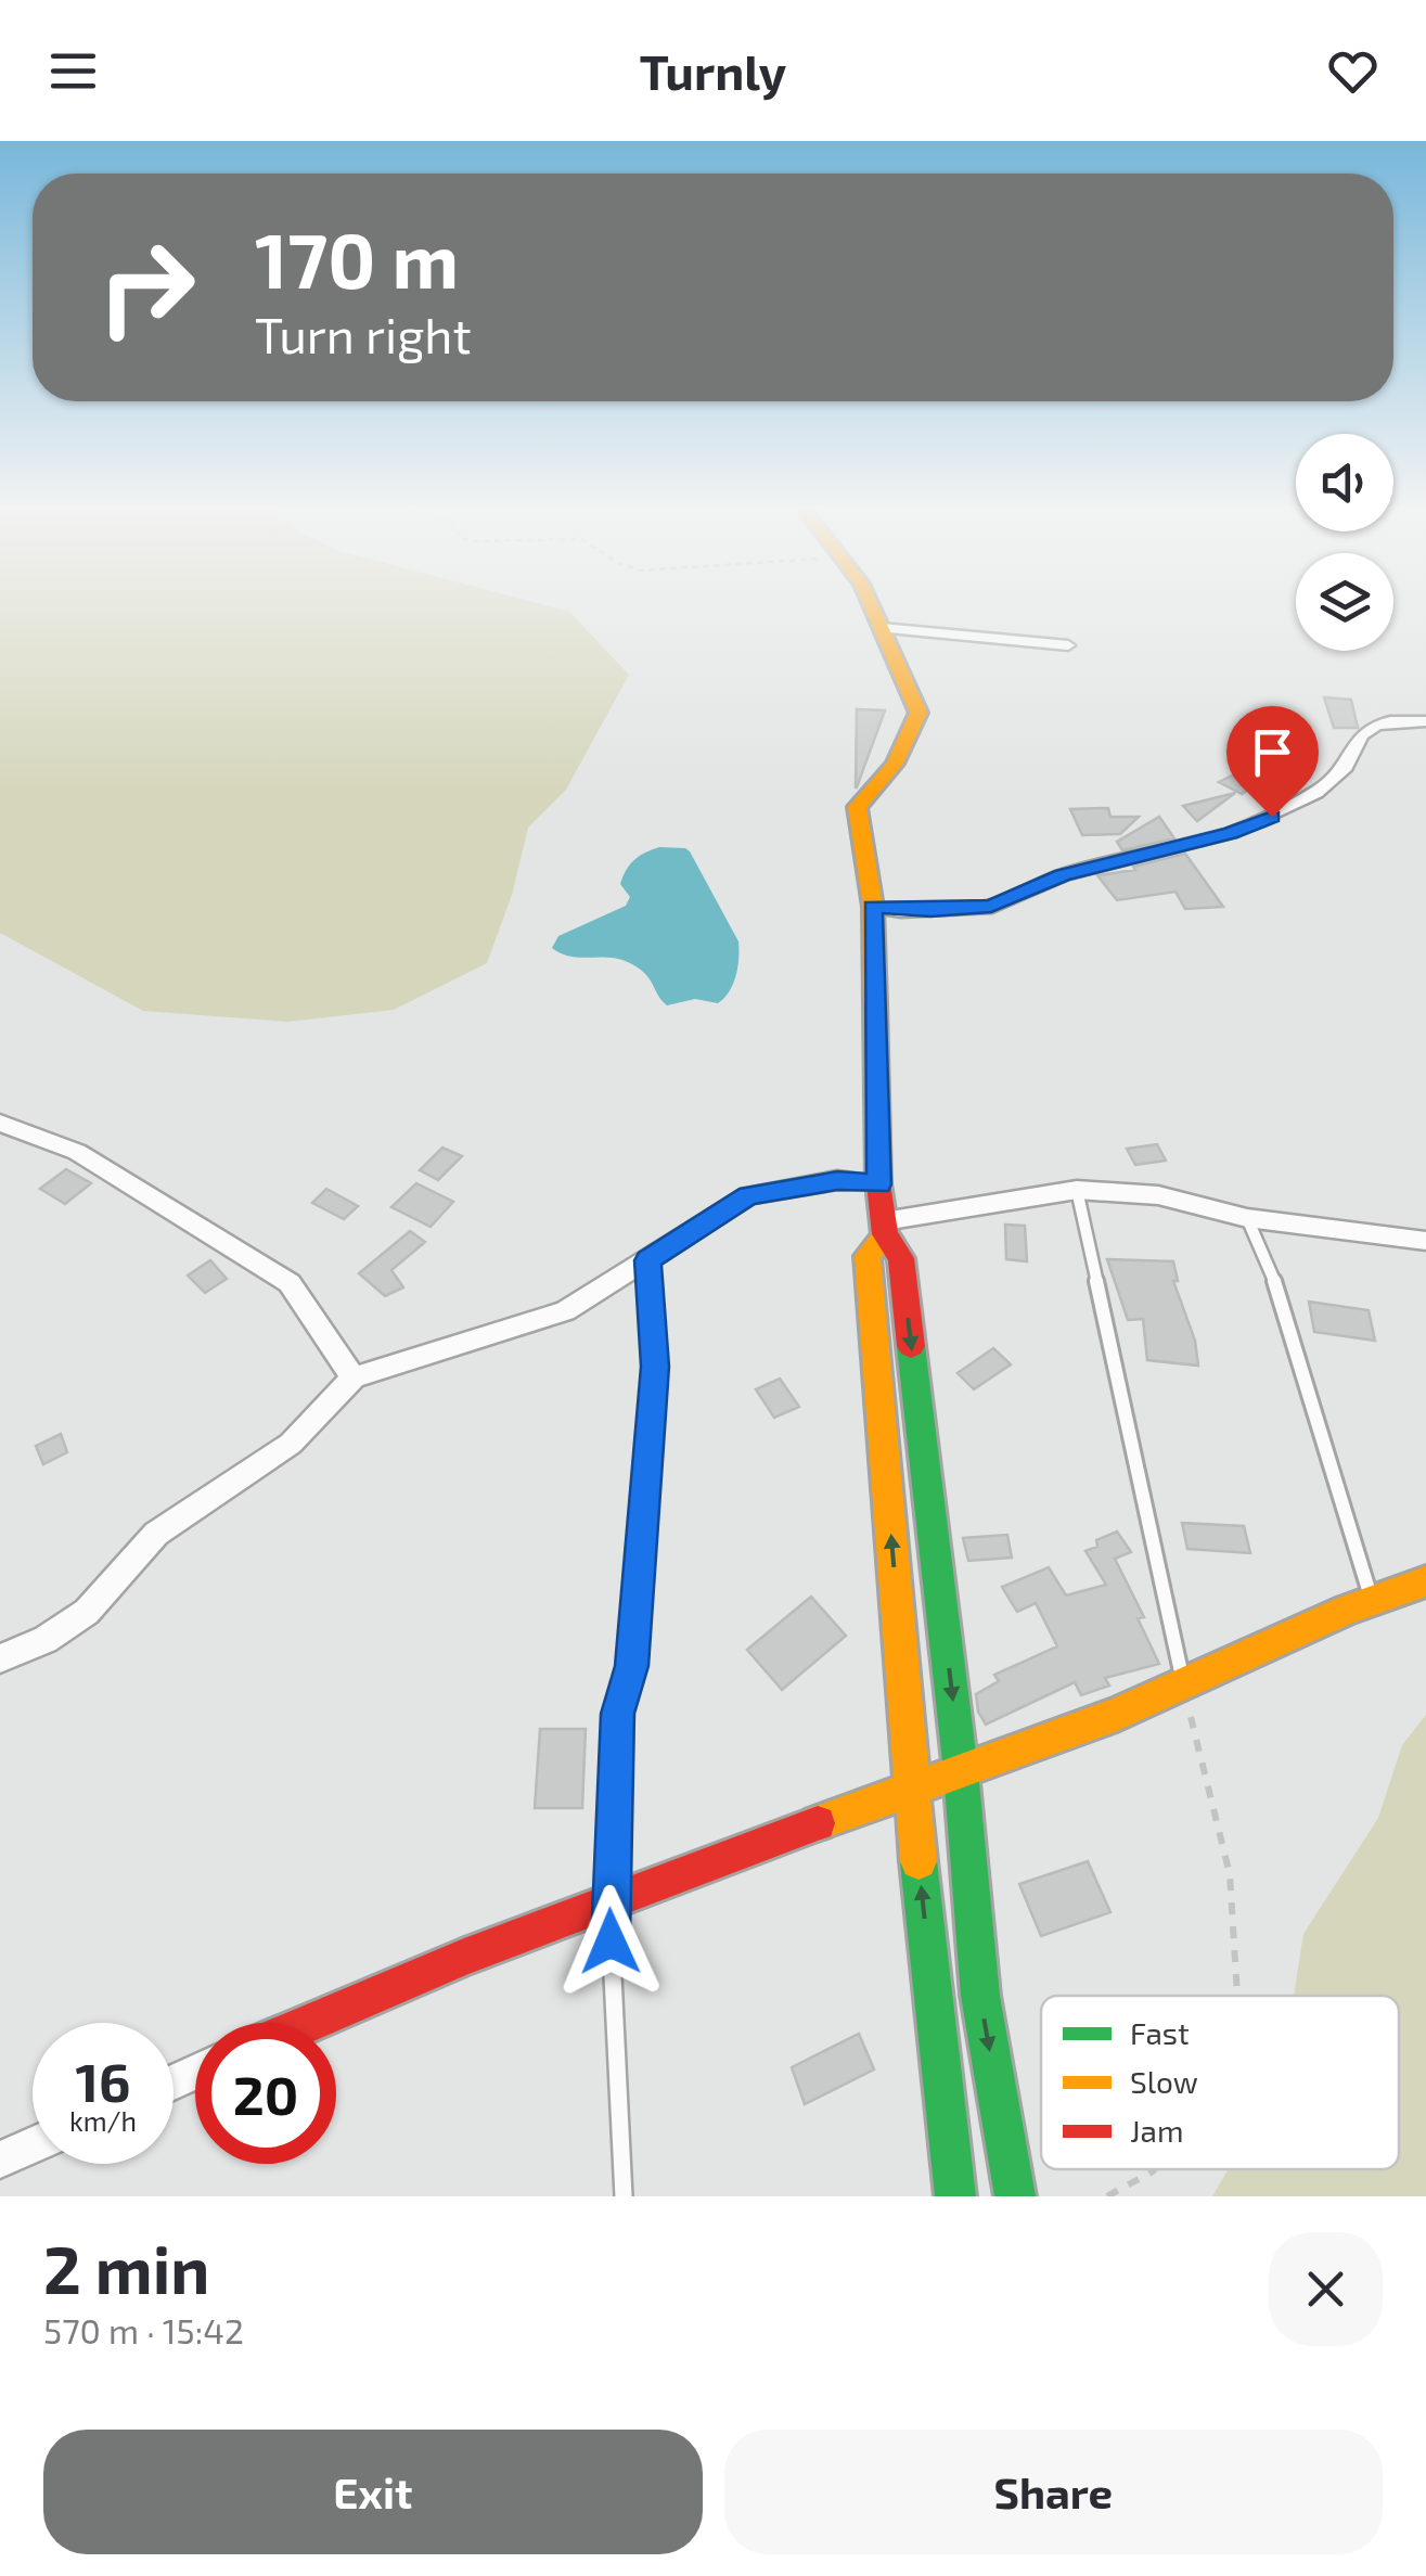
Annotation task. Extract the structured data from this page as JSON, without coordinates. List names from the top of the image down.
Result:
{
  "legend": ["Fast", "Slow", "Jam"],
  "page": {
    "header": "Turnly",
    "turn": ["170 m", "Turn right"],
    "speed": "16 km/h",
    "limit": "20",
    "heading": ["2 min", "570 m · 15:42"],
    "buttons": ["Exit", "Share"]
  }
}
